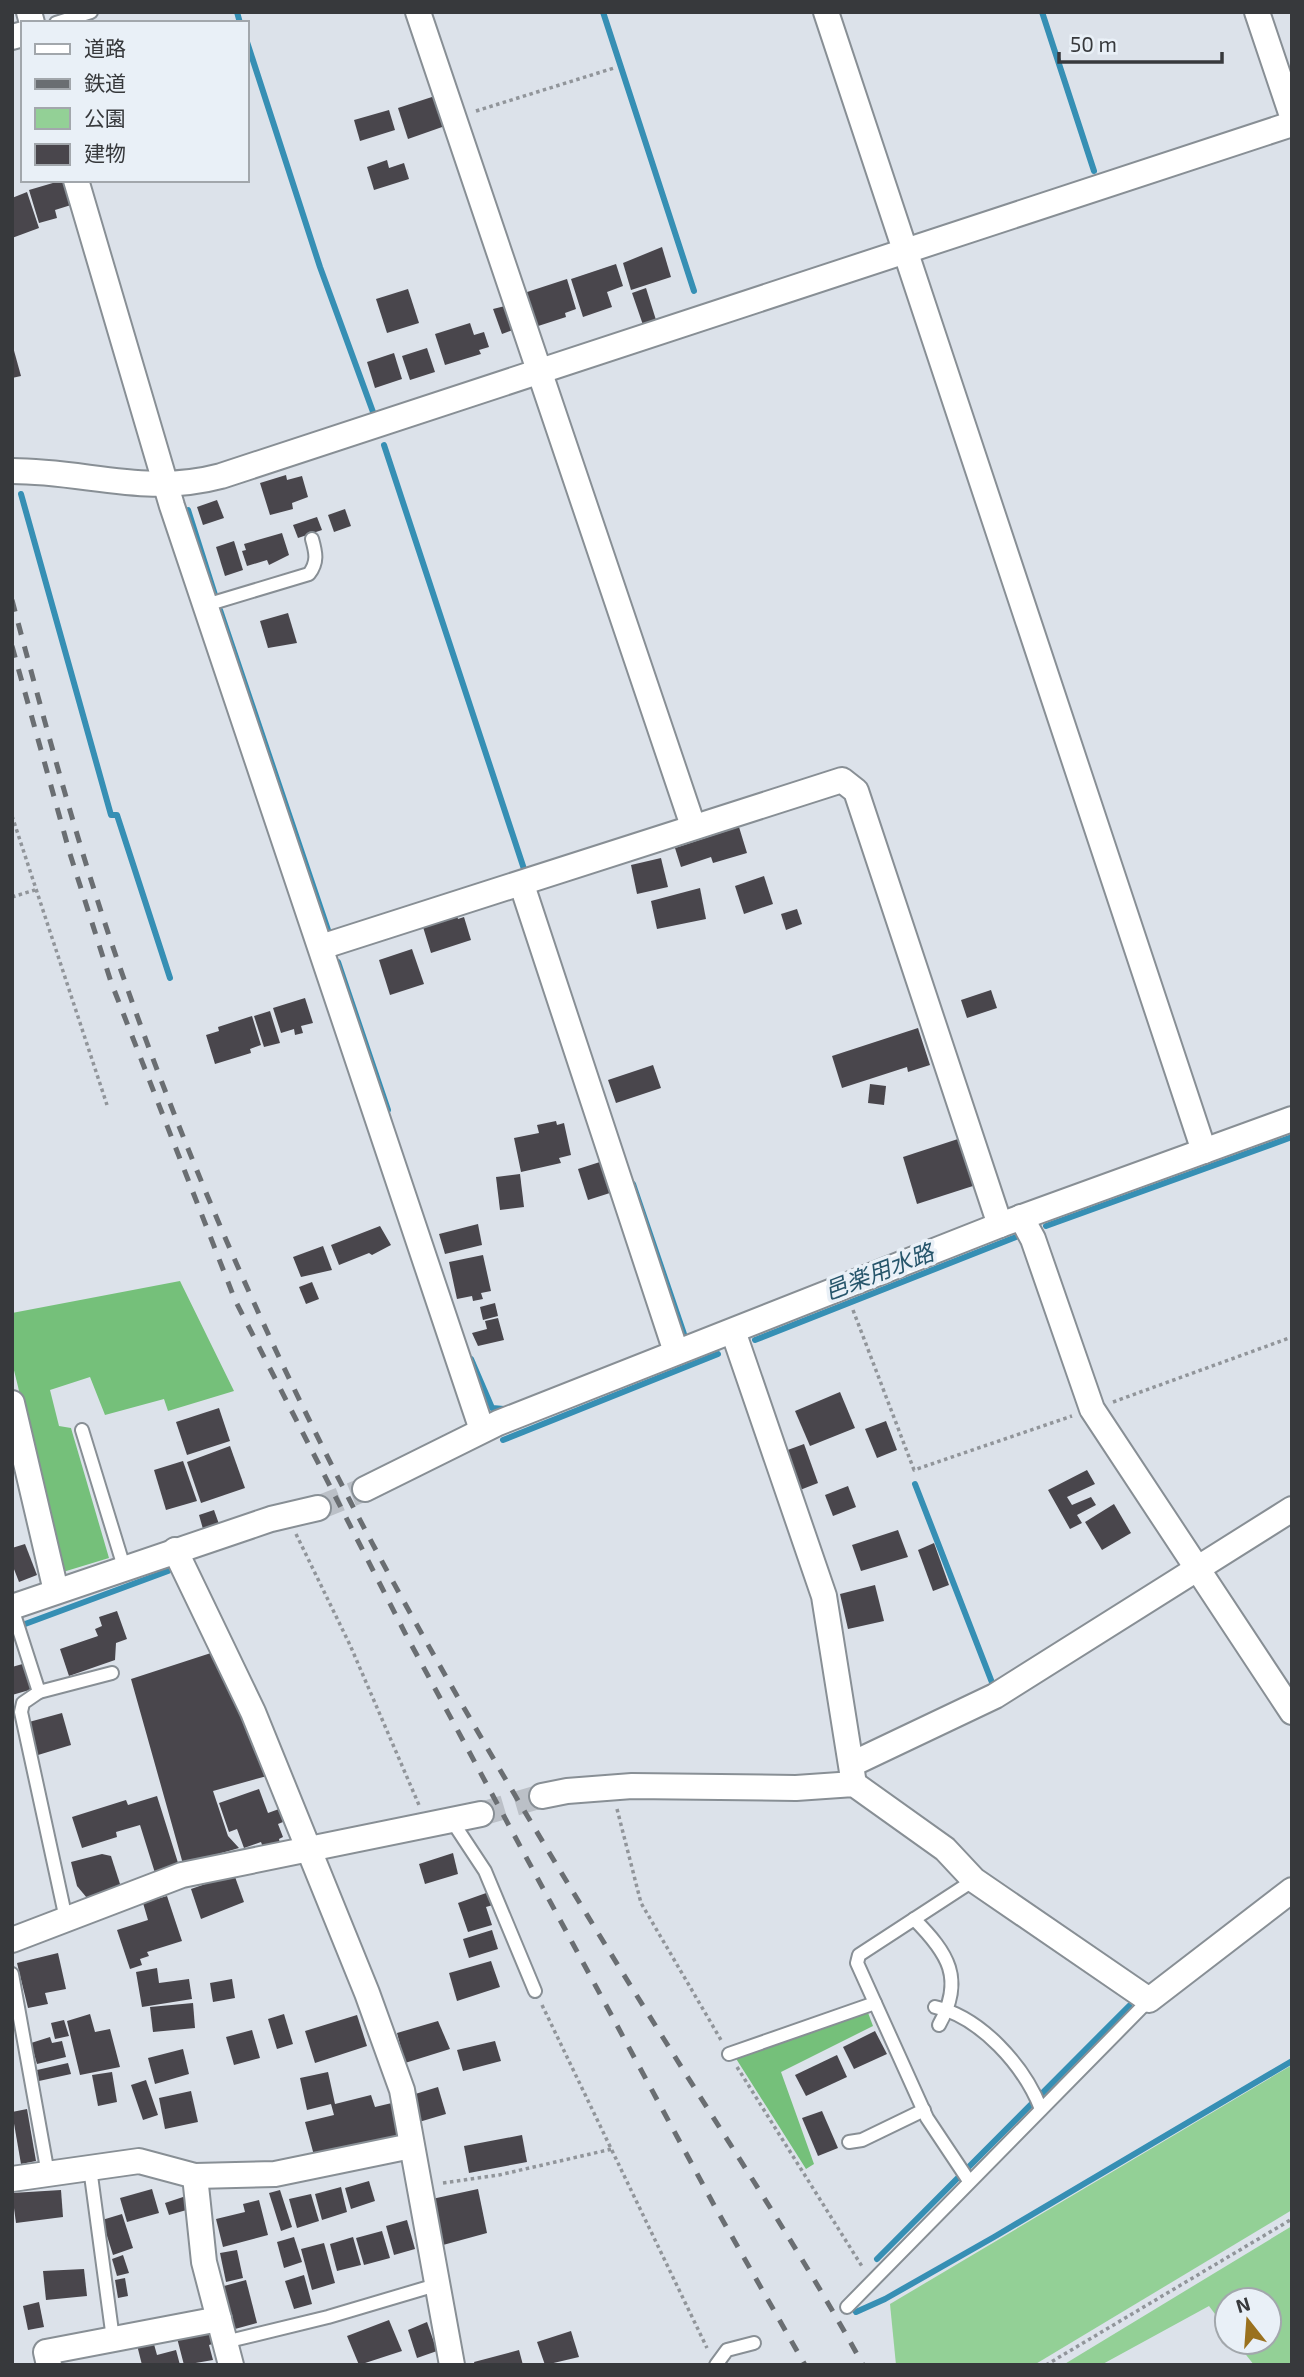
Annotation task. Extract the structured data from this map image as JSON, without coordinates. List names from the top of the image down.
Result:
{
  "water": ["邑楽用水路"],
  "legend": [
    "道路",
    "鉄道",
    "公園",
    "建物"
  ],
  "scale_bar": "50 m",
  "north": "top"
}
